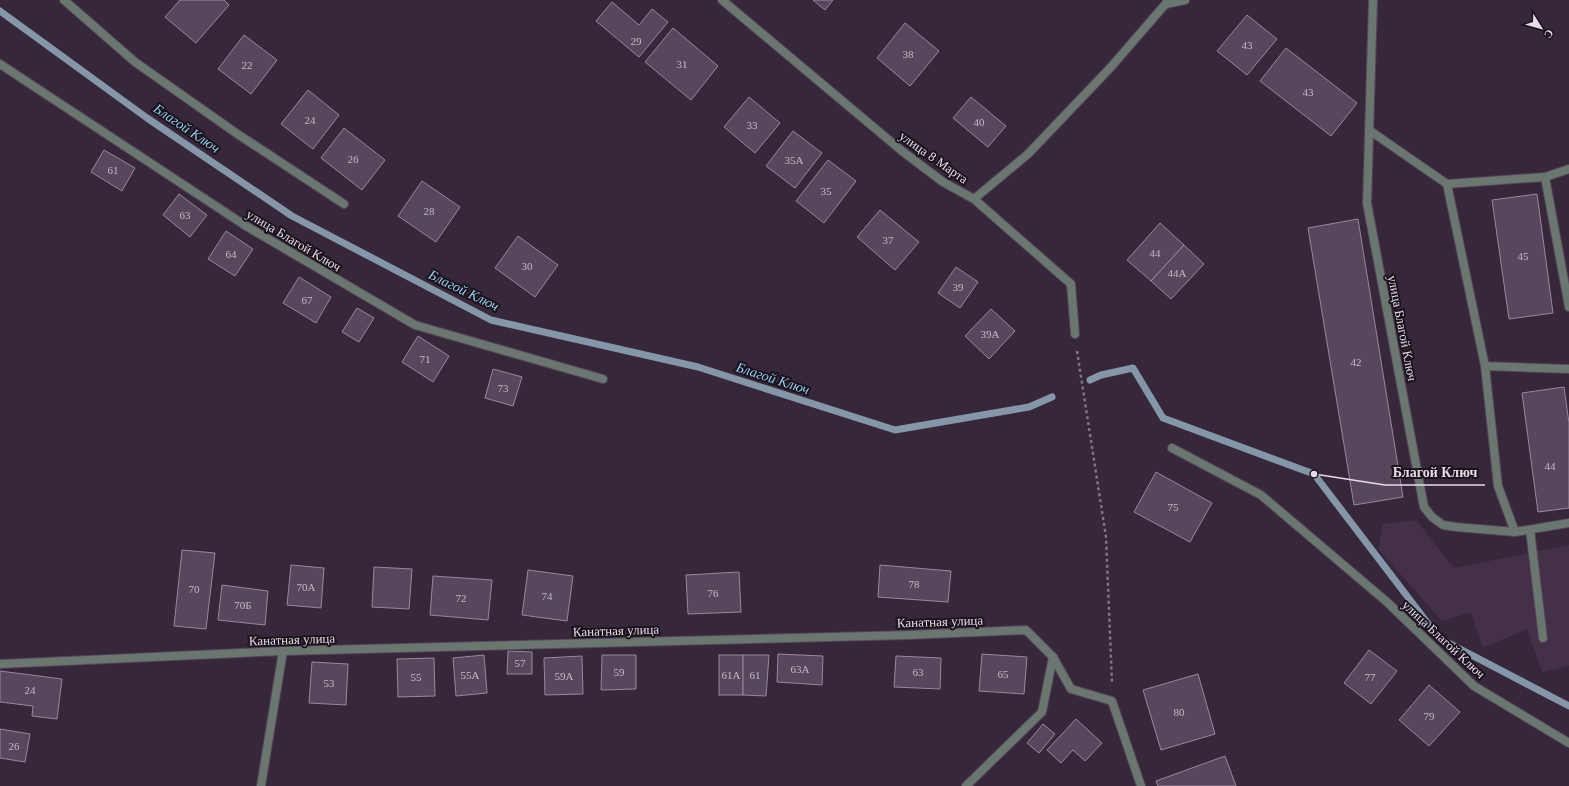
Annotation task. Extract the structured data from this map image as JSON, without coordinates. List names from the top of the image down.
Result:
{
  "streets": {
    "street": ["улица 8 Марта", "улица Благой Ключ", "Канатная улица"]
  },
  "water": ["Благой Ключ"],
  "places": ["Благой Ключ"],
  "house_numbers": [
    "29",
    "43",
    "38",
    "31",
    "22",
    "43",
    "24",
    "40",
    "33",
    "26",
    "35А",
    "61",
    "35",
    "28",
    "63",
    "37",
    "44",
    "64",
    "45",
    "30",
    "44А",
    "39",
    "67",
    "39А",
    "71",
    "42",
    "73",
    "44",
    "75",
    "78",
    "70А",
    "70",
    "76",
    "74",
    "72",
    "70Б",
    "57",
    "63А",
    "59",
    "63",
    "65",
    "55А",
    "61А",
    "61",
    "59А",
    "55",
    "77",
    "53",
    "24",
    "80",
    "79",
    "26"
  ],
  "north": "bottom right"
}
